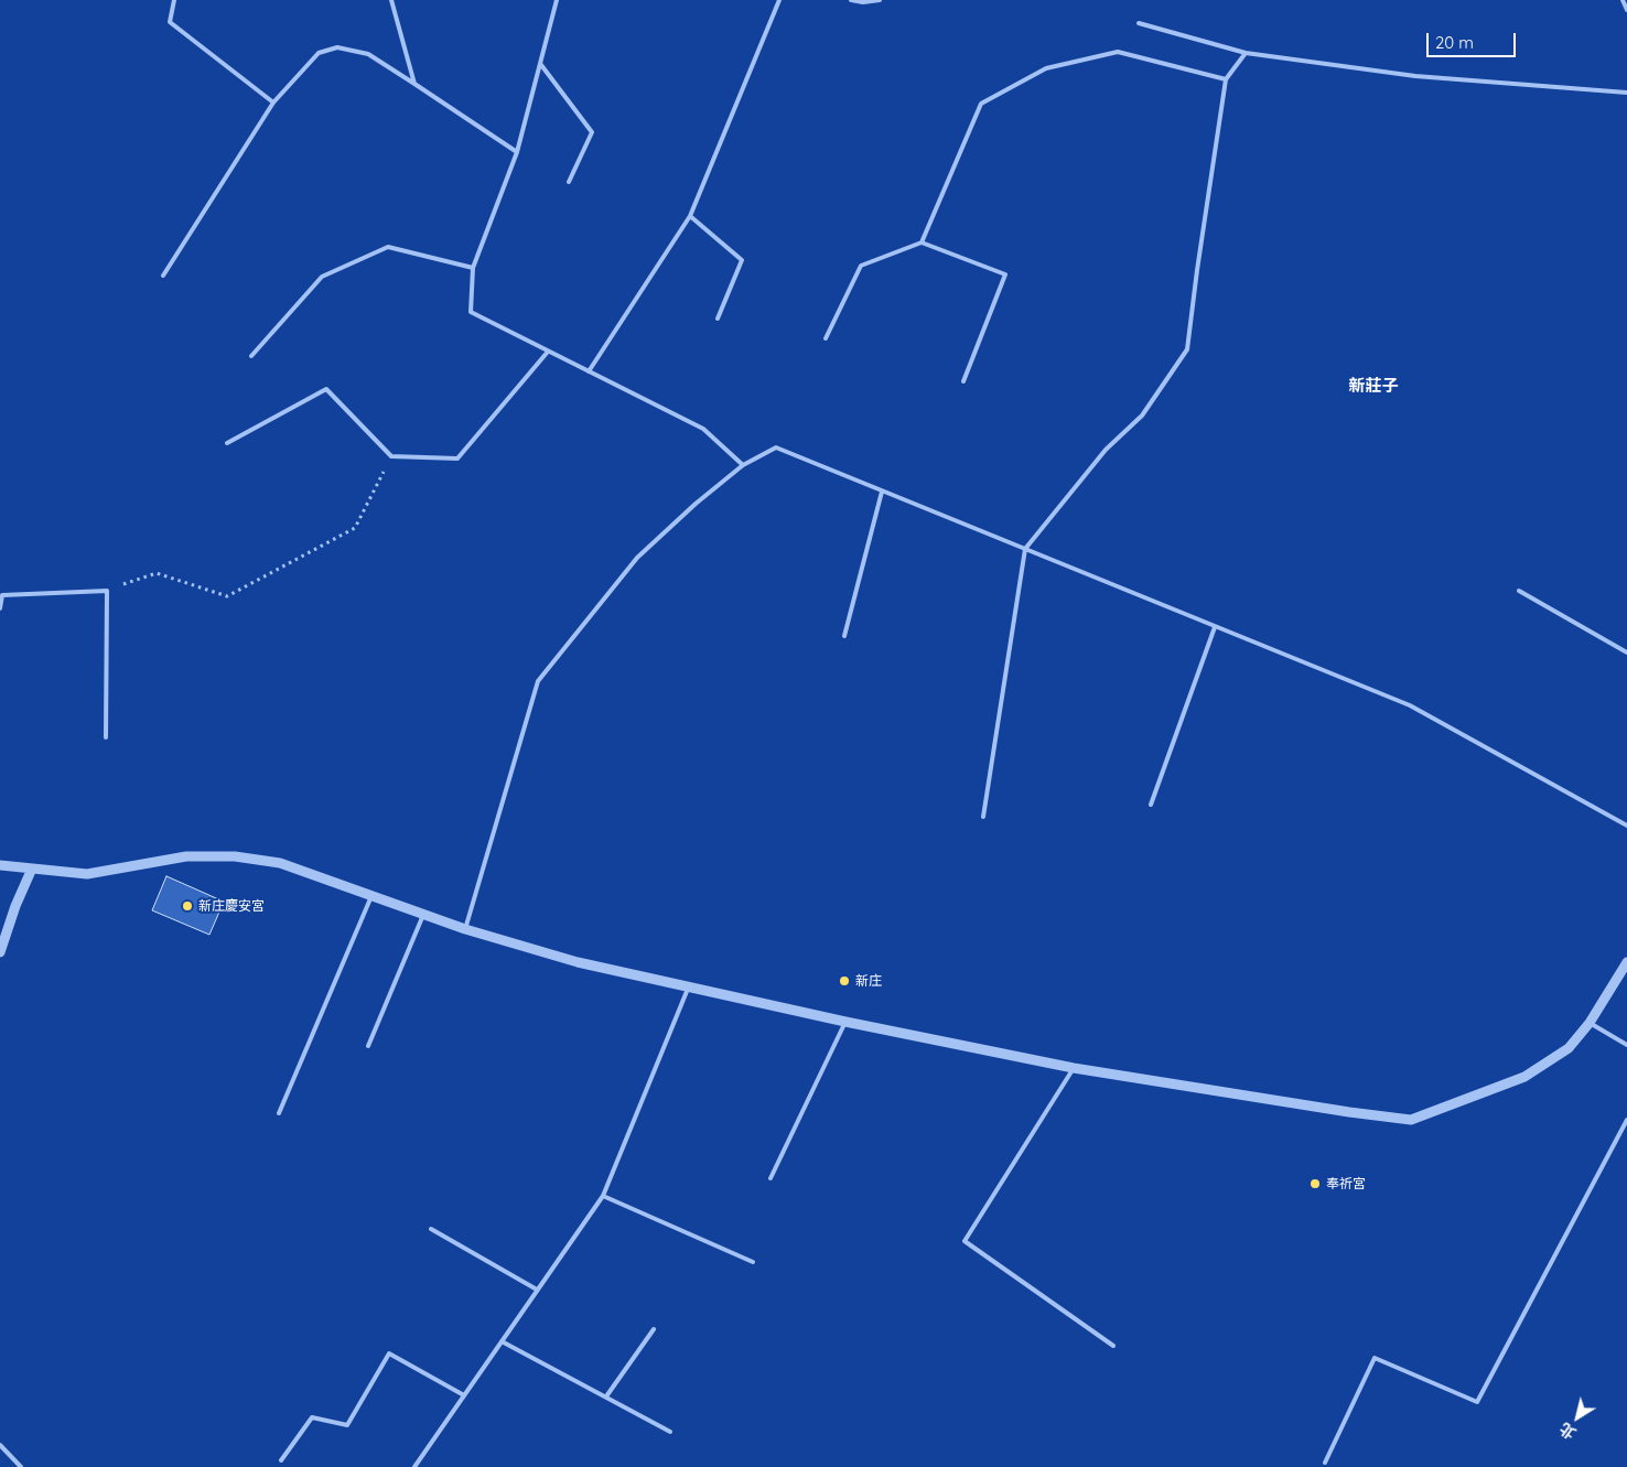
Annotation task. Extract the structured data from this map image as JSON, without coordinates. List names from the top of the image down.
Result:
{
  "districts": ["新莊子"],
  "places": ["新庄慶安宮", "新庄", "奉祈宮"],
  "scale_bar": "20 m",
  "north": "bottom left"
}
